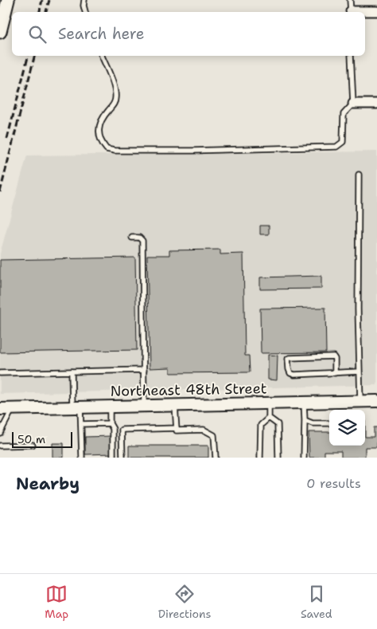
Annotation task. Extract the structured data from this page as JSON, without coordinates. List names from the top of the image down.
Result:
{
  "streets": {
    "street": ["Northeast 48th Street"]
  },
  "scale_bar": "50 m",
  "page": {
    "search": "Search here",
    "scale": "50 m",
    "heading": ["Nearby", "0 results"],
    "nav": ["Map", "Directions", "Saved"]
  }
}
